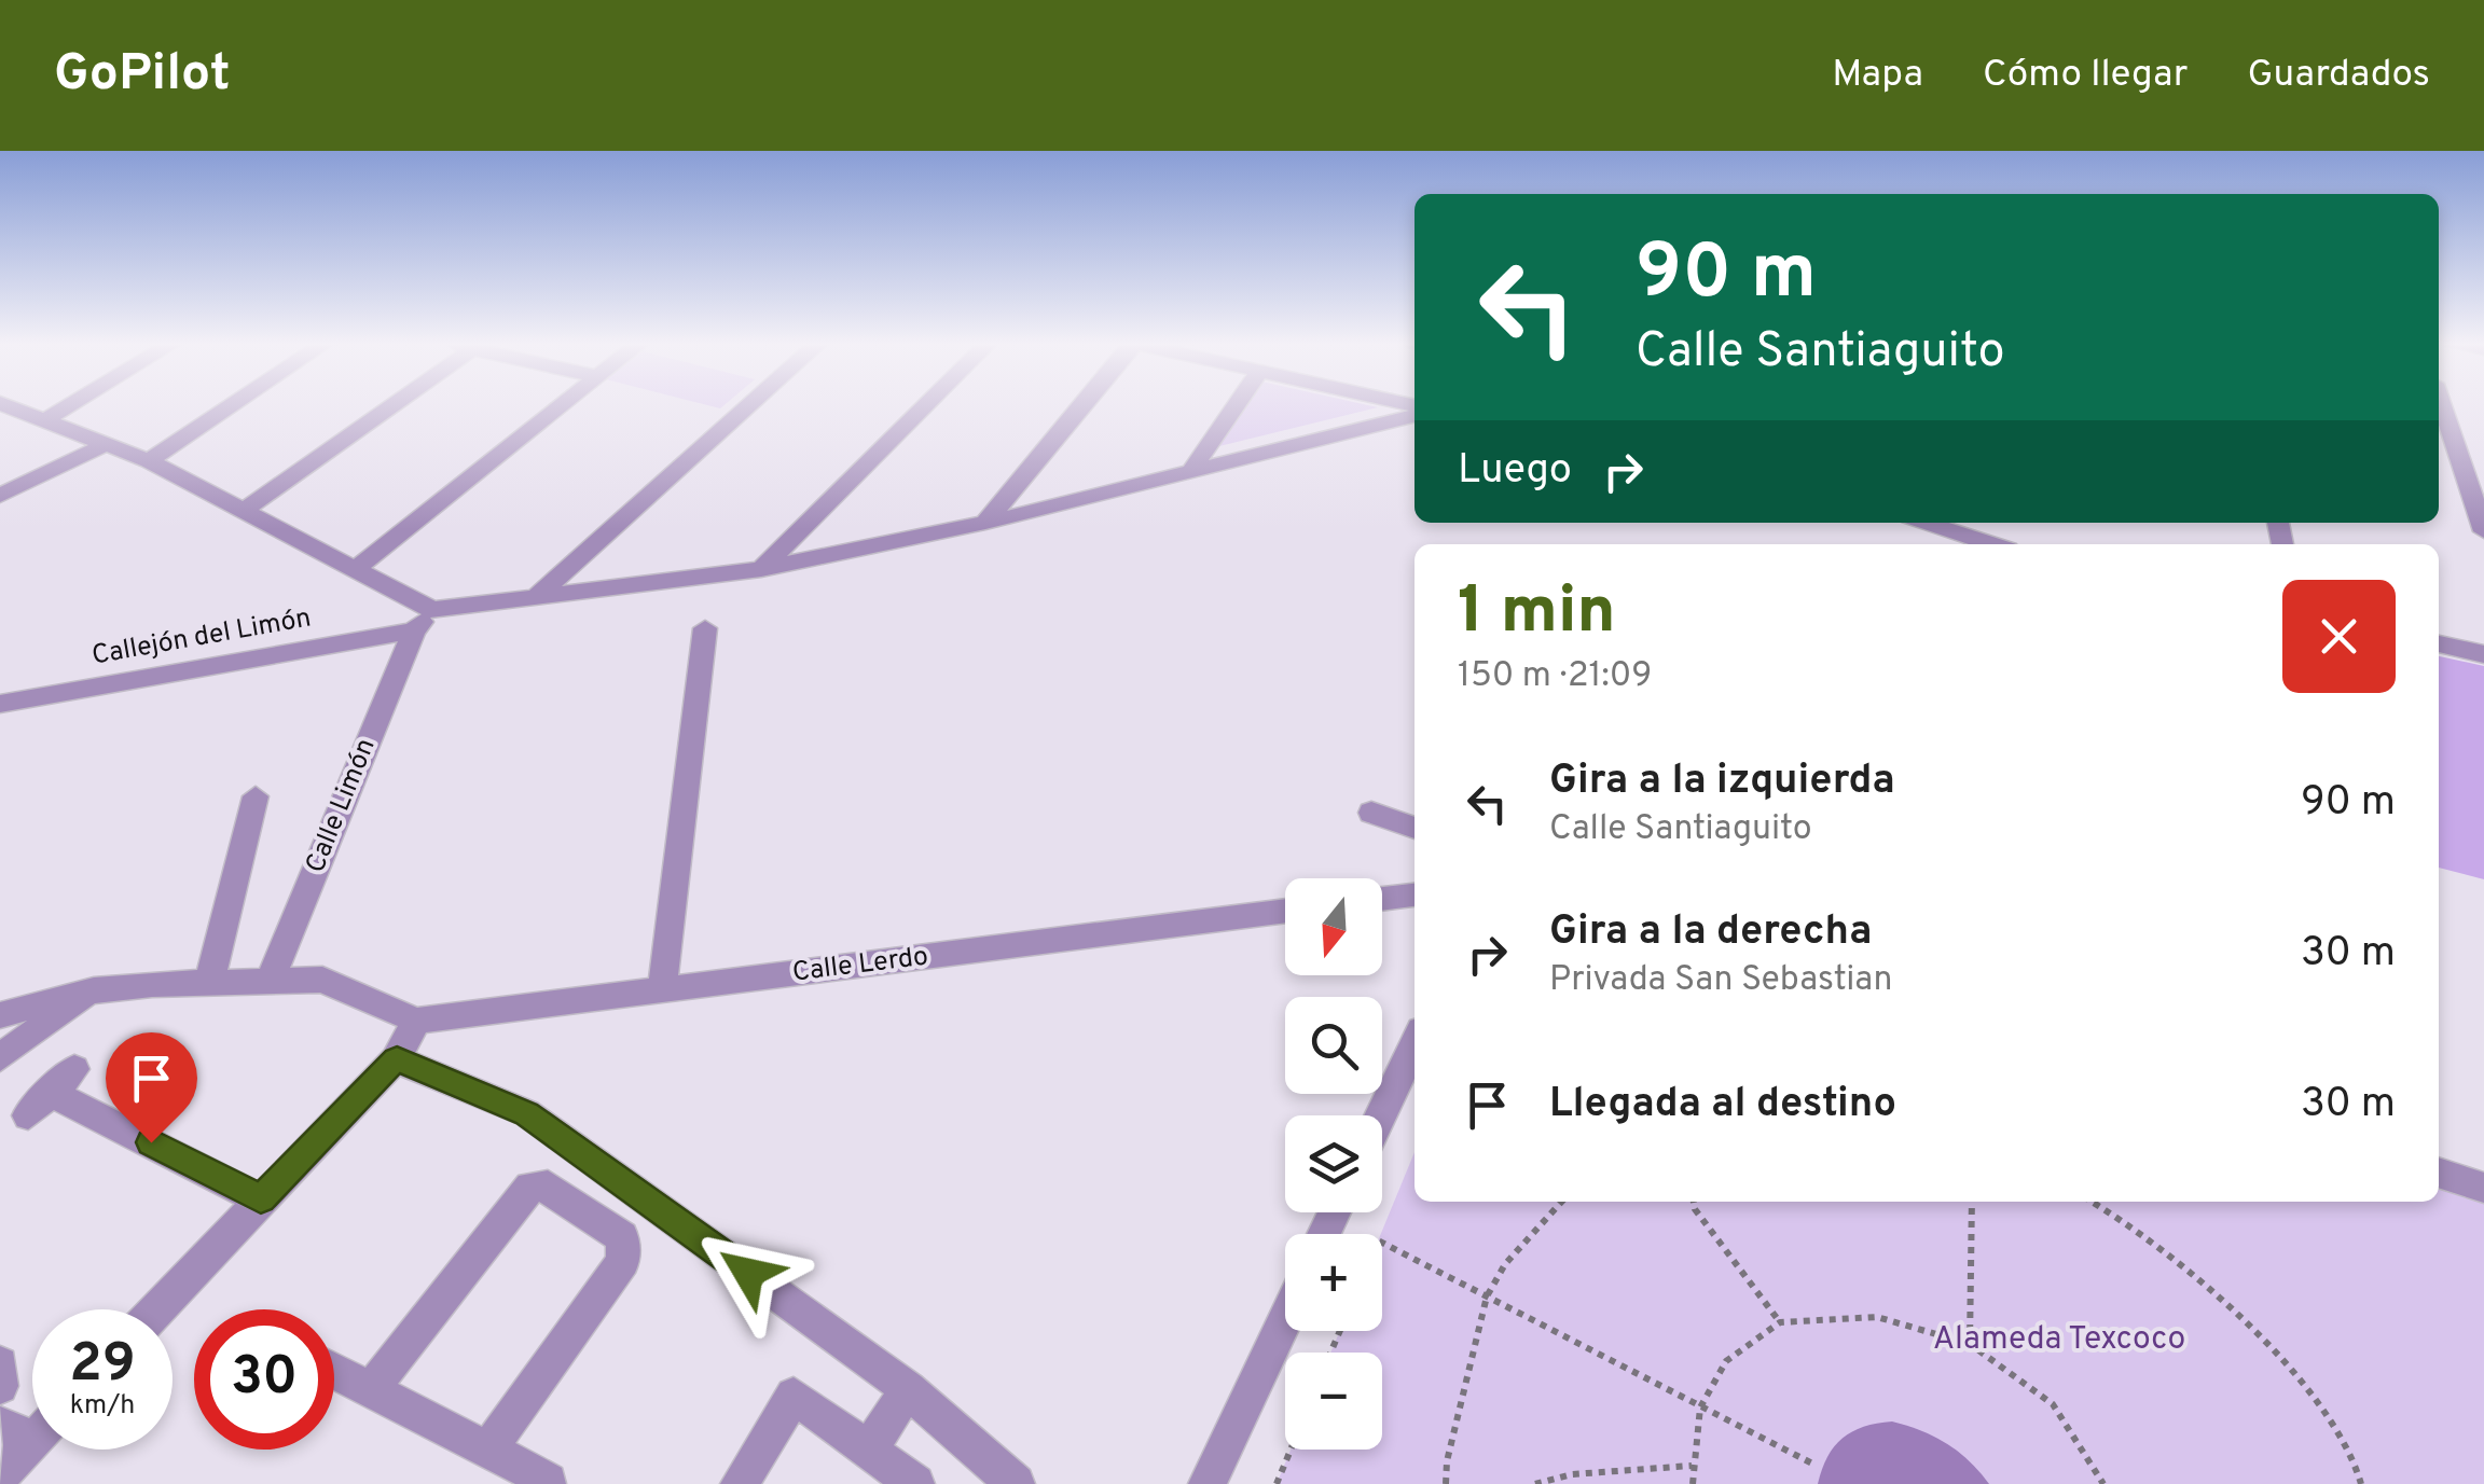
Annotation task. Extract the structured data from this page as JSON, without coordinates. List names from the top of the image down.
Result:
{
  "streets": {
    "street": ["Callejón del Limón", "Calle Limón", "Calle Lerdo"]
  },
  "crossings": [
    ["Callejón del Limón", "Calle Limón"]
  ],
  "parks": ["Alameda Texcoco"],
  "north": "bottom",
  "page": {
    "header": "GoPilot",
    "nav": ["Mapa", "Cómo llegar", "Guardados"],
    "turn": ["90 m", "Calle Santiaguito"],
    "then": "Luego",
    "heading": ["1 min", "150 m · 21:09"],
    "list": [
      {
        "name": "Gira a la izquierda",
        "note": "Calle Santiaguito",
        "value": "90 m"
      },
      {
        "name": "Gira a la derecha",
        "note": "Privada San Sebastian",
        "value": "30 m"
      },
      {
        "name": "Llegada al destino",
        "value": "30 m"
      }
    ],
    "map_buttons": ["+", "−"],
    "speed": "29 km/h",
    "limit": "30"
  }
}
